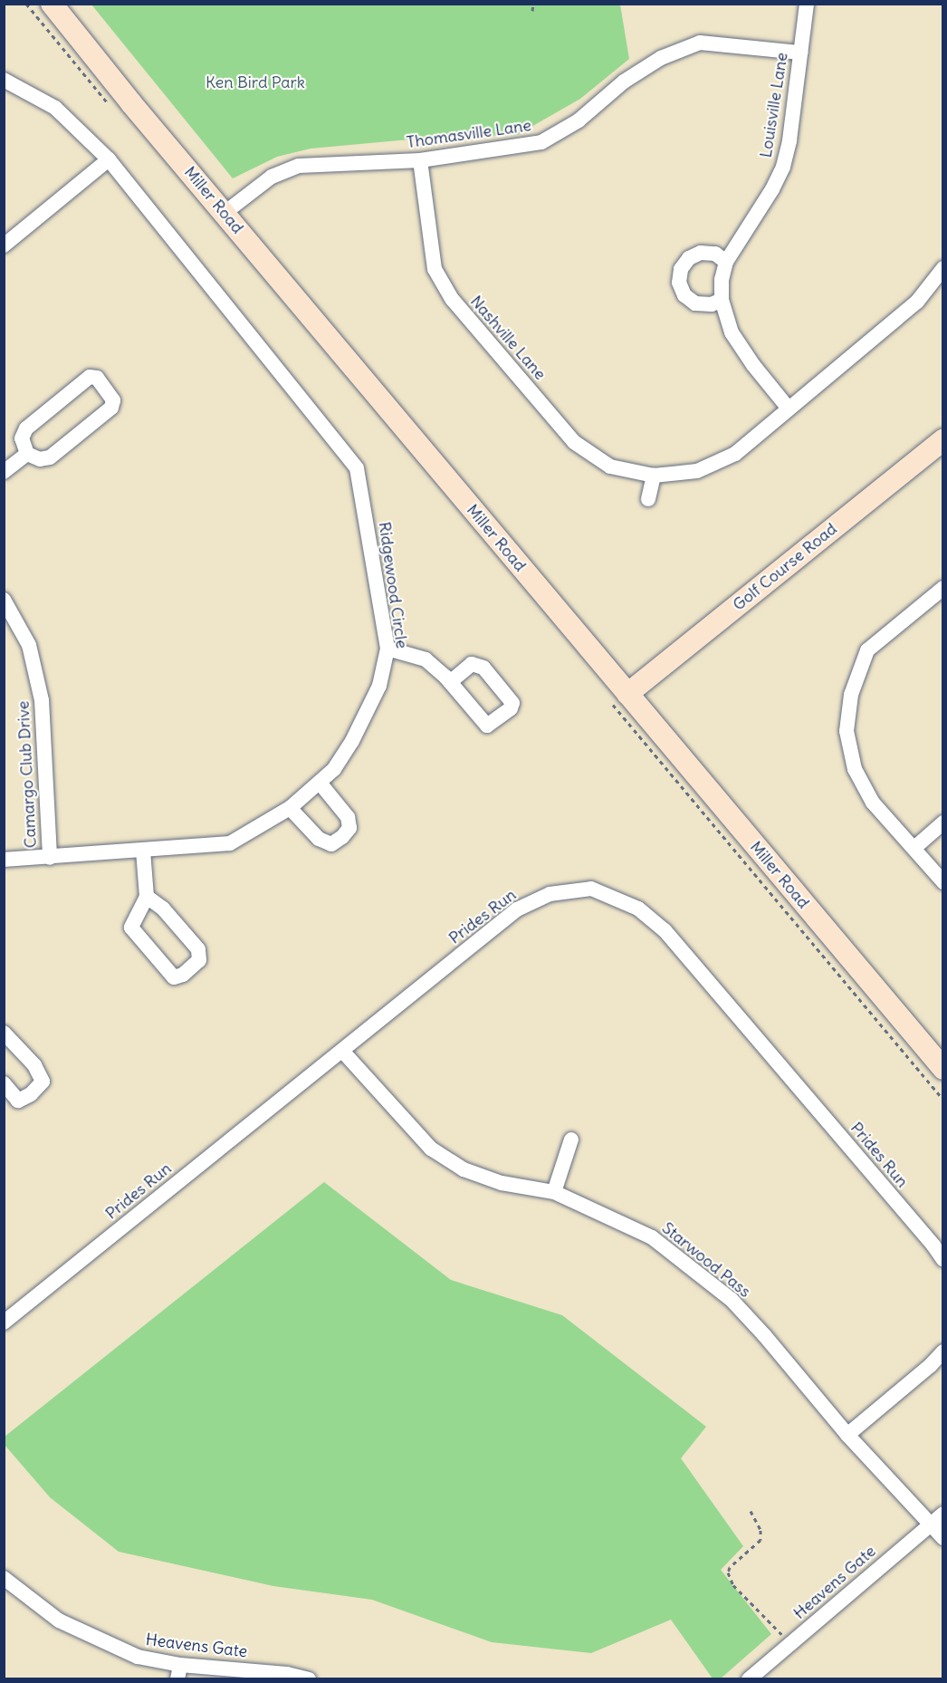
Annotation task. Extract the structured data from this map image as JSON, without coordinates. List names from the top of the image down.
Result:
{
  "streets": {
    "street": [
      "Louisville Lane",
      "Thomasville Lane",
      "Miller Road",
      "Nashville Lane",
      "Golf Course Road",
      "Ridgewood Circle",
      "Camargo Club Drive",
      "Prides Run",
      "Starwood Pass",
      "Heavens Gate"
    ]
  },
  "crossings": [
    ["Louisville Lane", "Thomasville Lane"],
    ["Louisville Lane", "Nashville Lane"],
    ["Thomasville Lane", "Miller Road"],
    ["Thomasville Lane", "Nashville Lane"],
    ["Miller Road", "Golf Course Road"],
    ["Ridgewood Circle", "Camargo Club Drive"],
    ["Prides Run", "Starwood Pass"],
    ["Starwood Pass", "Heavens Gate"]
  ],
  "parks": ["Ken Bird Park"]
}
